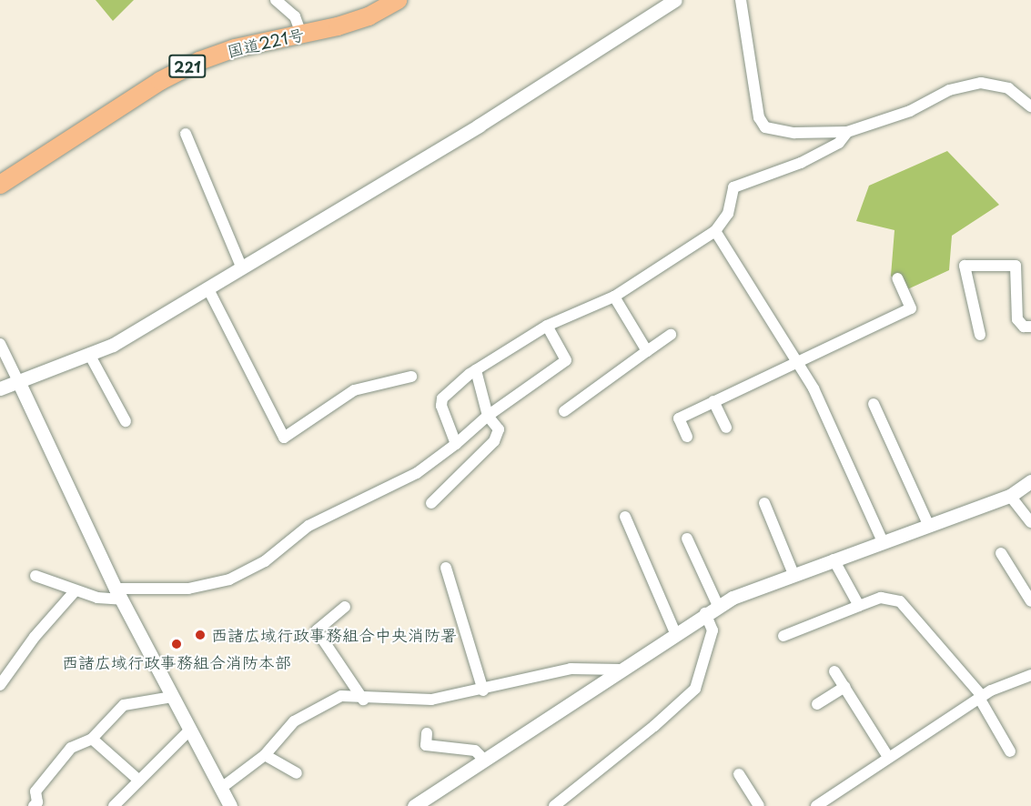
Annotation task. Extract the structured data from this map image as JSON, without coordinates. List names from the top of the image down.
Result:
{
  "streets": {
    "highway": ["国道221号", "221"]
  },
  "places": ["西諸広域行政事務組合中央消防署", "西諸広域行政事務組合消防本部"]
}
